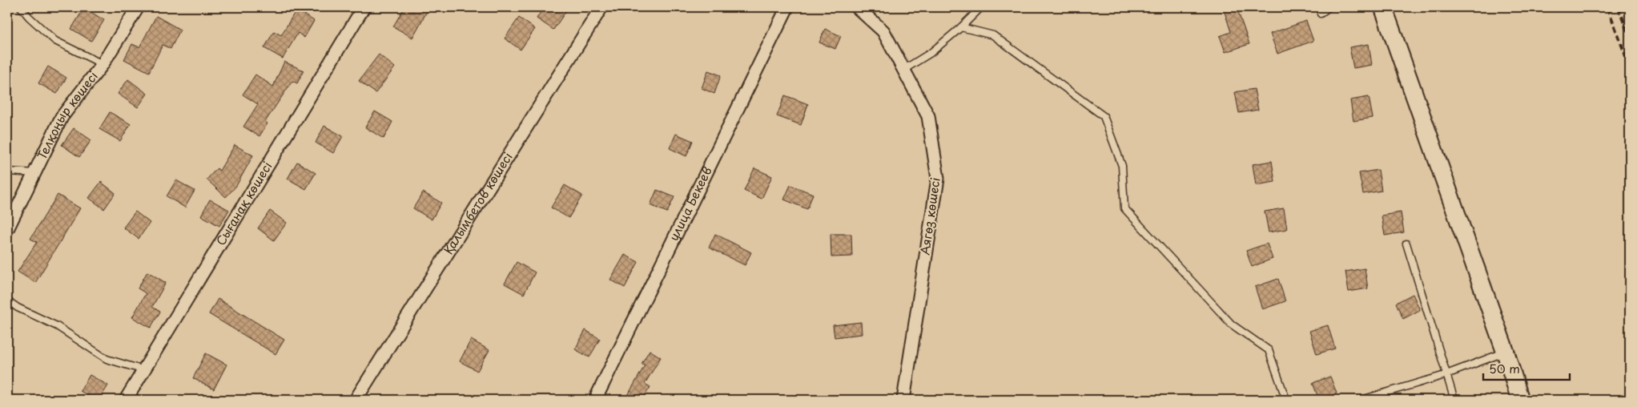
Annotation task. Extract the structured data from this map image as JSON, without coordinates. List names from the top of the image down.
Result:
{
  "streets": {
    "street": [
      "Телқоңыр көшесі",
      "Сығанақ көшесі",
      "Қалымбетов көшесі",
      "улица Бекеев",
      "Аягөз көшесі"
    ]
  },
  "scale_bar": "50 m"
}
